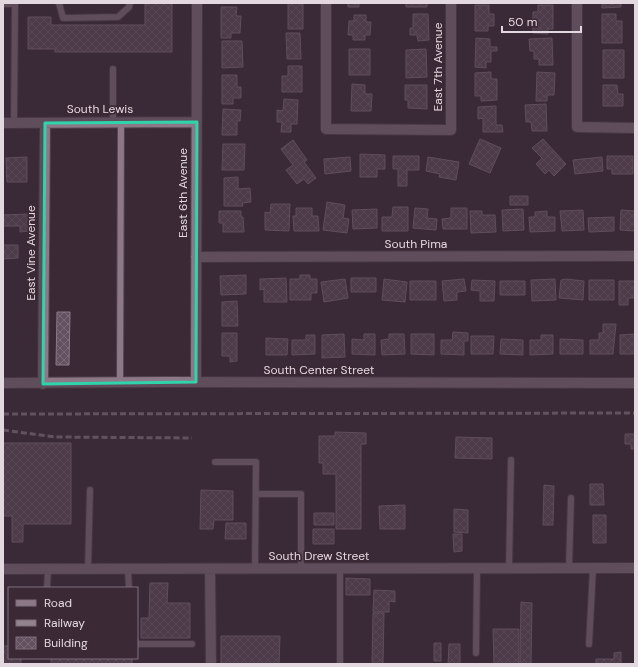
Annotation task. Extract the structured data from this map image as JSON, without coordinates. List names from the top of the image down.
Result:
{
  "streets": {
    "street": [
      "East 7th Avenue",
      "South Lewis",
      "East 6th Avenue",
      "South Pima",
      "East Vine Avenue",
      "South Center Street",
      "South Drew Street"
    ]
  },
  "crossings": [
    ["South Lewis", "East 6th Avenue"],
    ["South Lewis", "East Vine Avenue"],
    ["East 6th Avenue", "South Pima"],
    ["East 6th Avenue", "South Center Street"],
    ["East Vine Avenue", "South Center Street"]
  ],
  "legend": ["Road", "Railway", "Building"],
  "scale_bar": "50 m"
}
